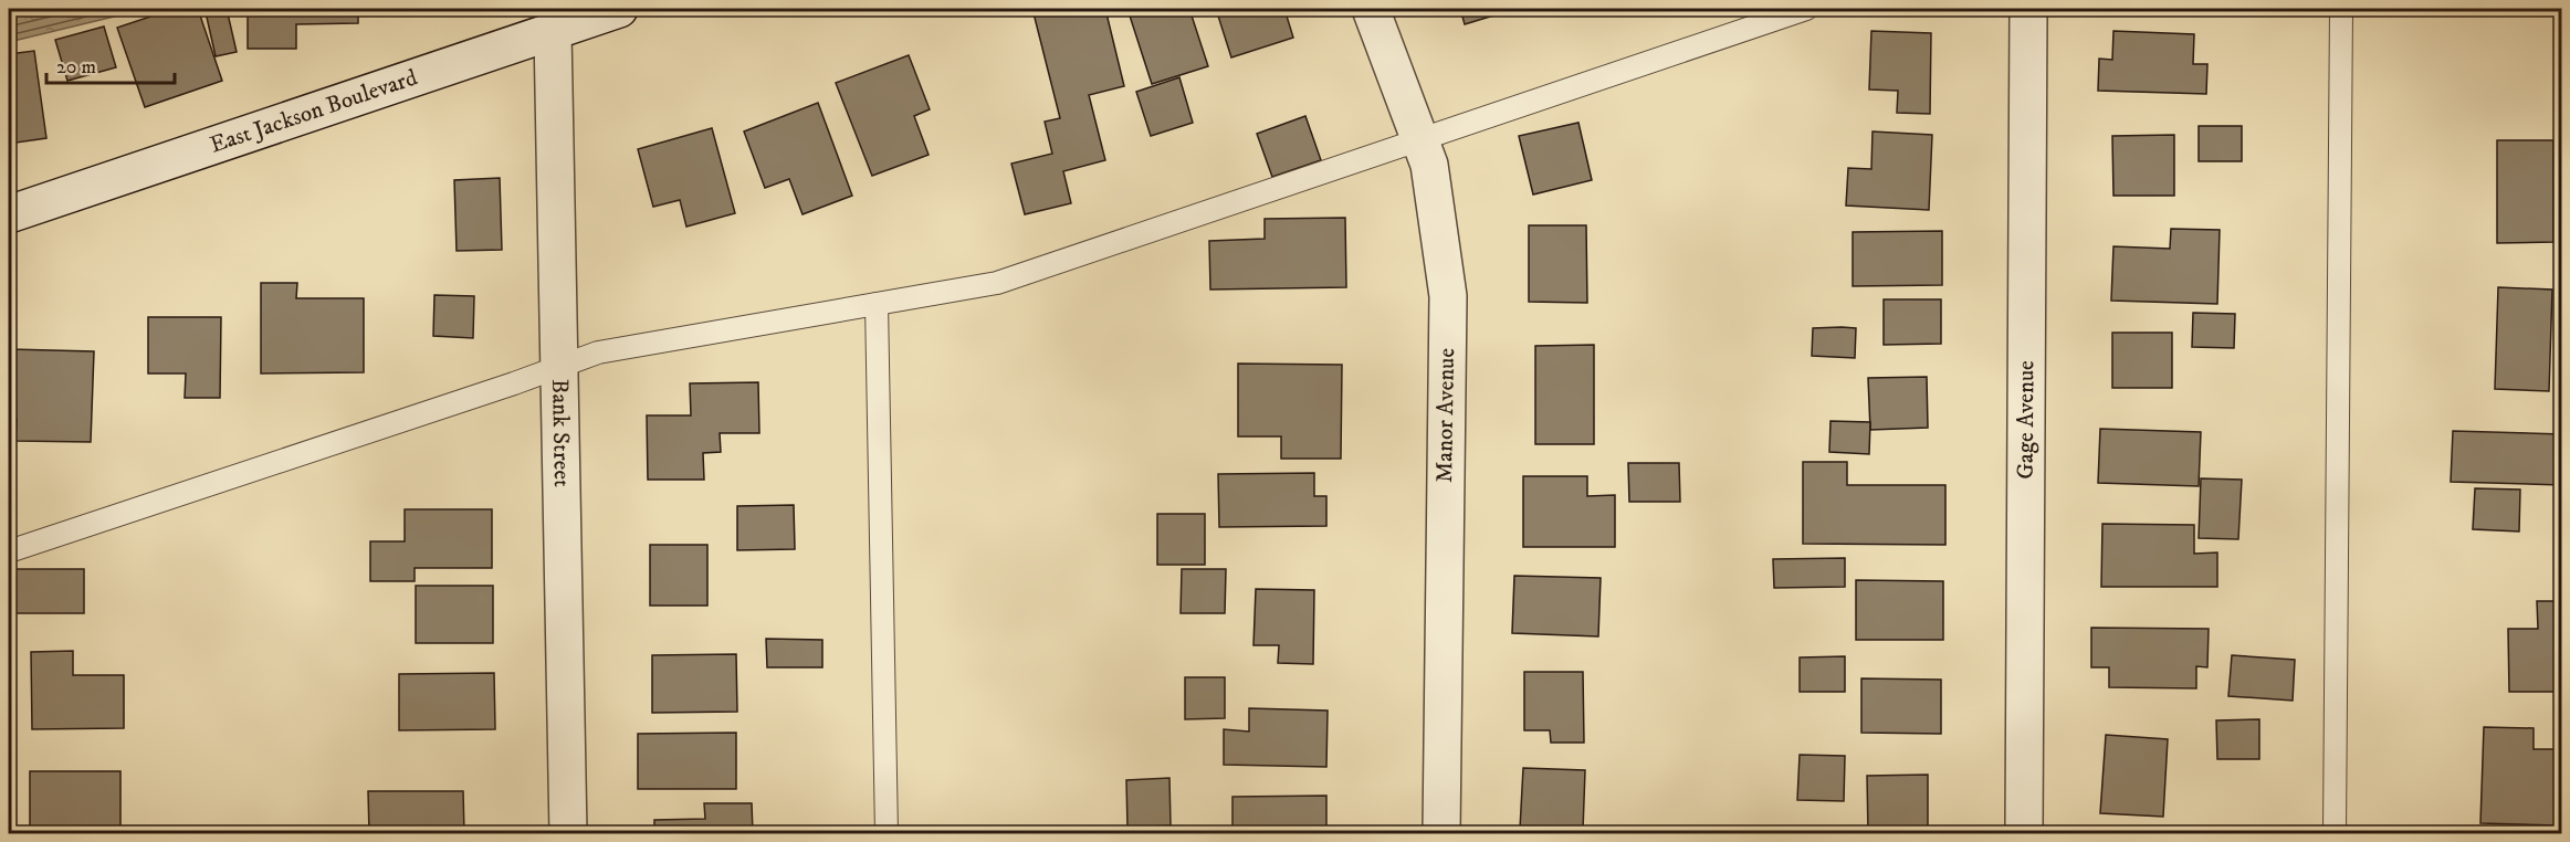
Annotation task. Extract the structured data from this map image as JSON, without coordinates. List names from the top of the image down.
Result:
{
  "streets": {
    "street": [
      "East Jackson Boulevard",
      "Manor Avenue",
      "Gage Avenue",
      "Bank Street"
    ]
  },
  "crossings": [
    ["East Jackson Boulevard", "Bank Street"]
  ],
  "scale_bar": "20 m"
}
